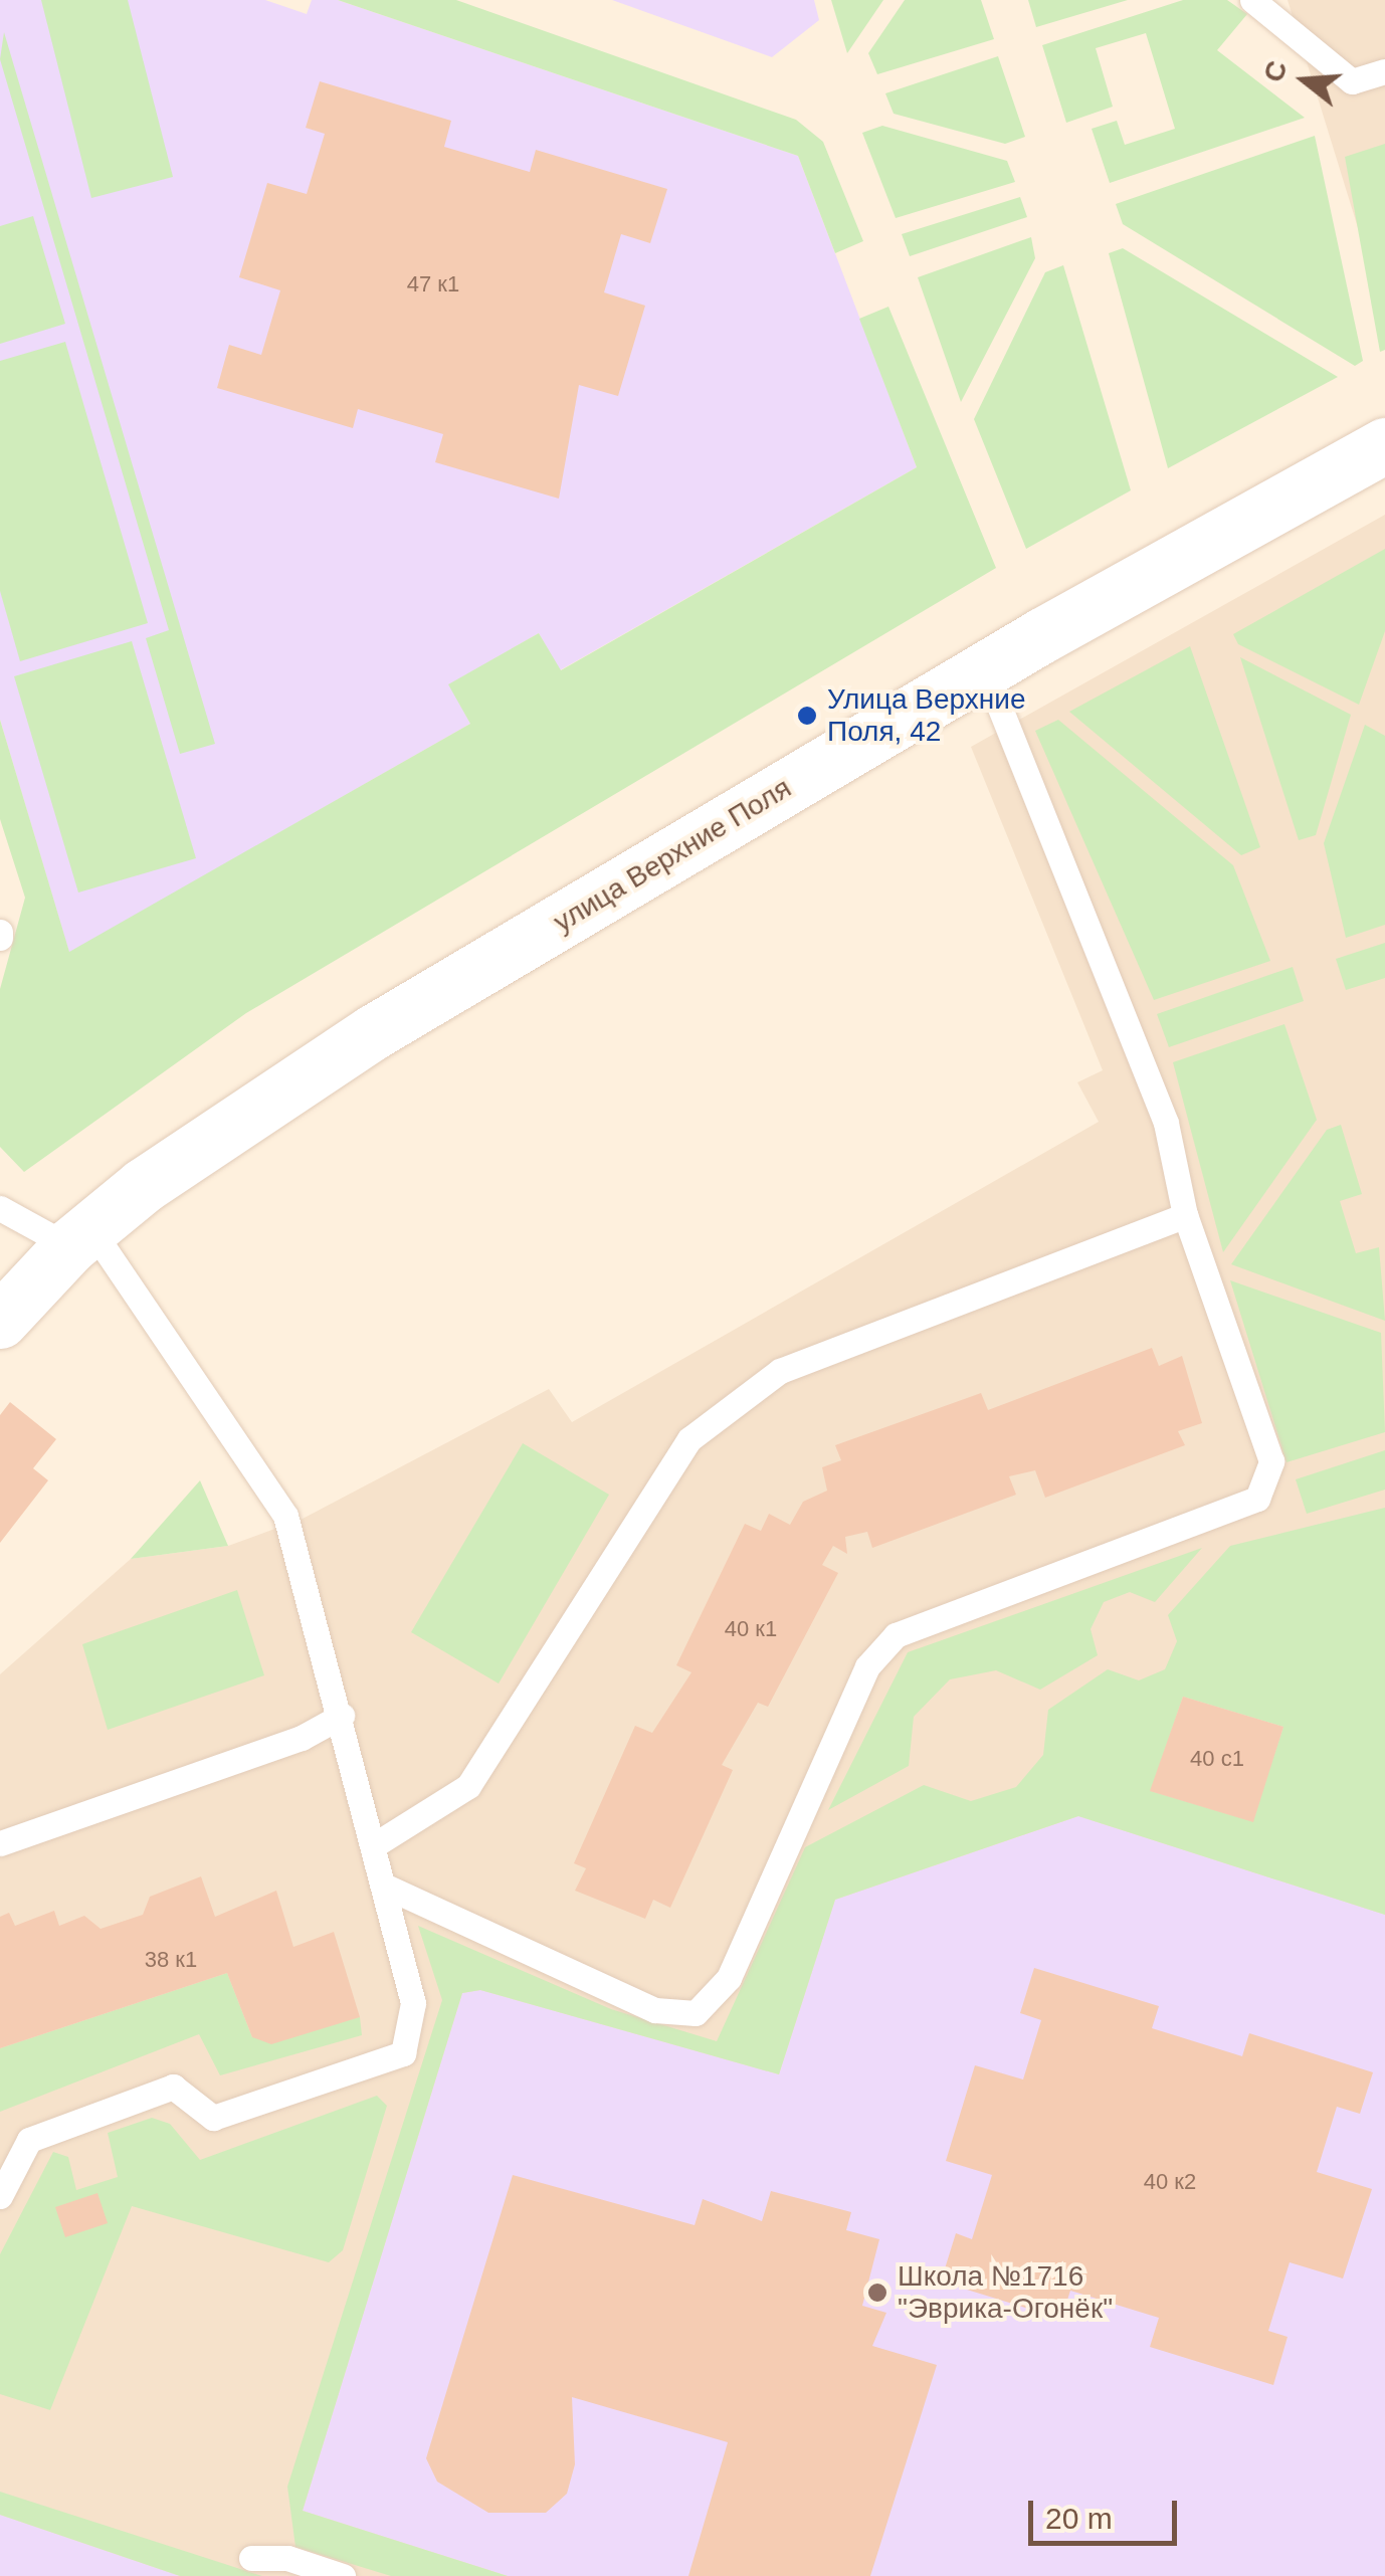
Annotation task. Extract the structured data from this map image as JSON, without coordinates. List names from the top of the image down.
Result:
{
  "streets": {
    "street": ["улица Верхние Поля"]
  },
  "places": ["Улица Верхние Поля, 42", "Школа №1716 \"Эврика-Огонёк\""],
  "house_numbers": [
    "47 к1",
    "40 к1",
    "40 с1",
    "38 к1",
    "40 к2"
  ],
  "scale_bar": "20 m",
  "north": "left"
}
